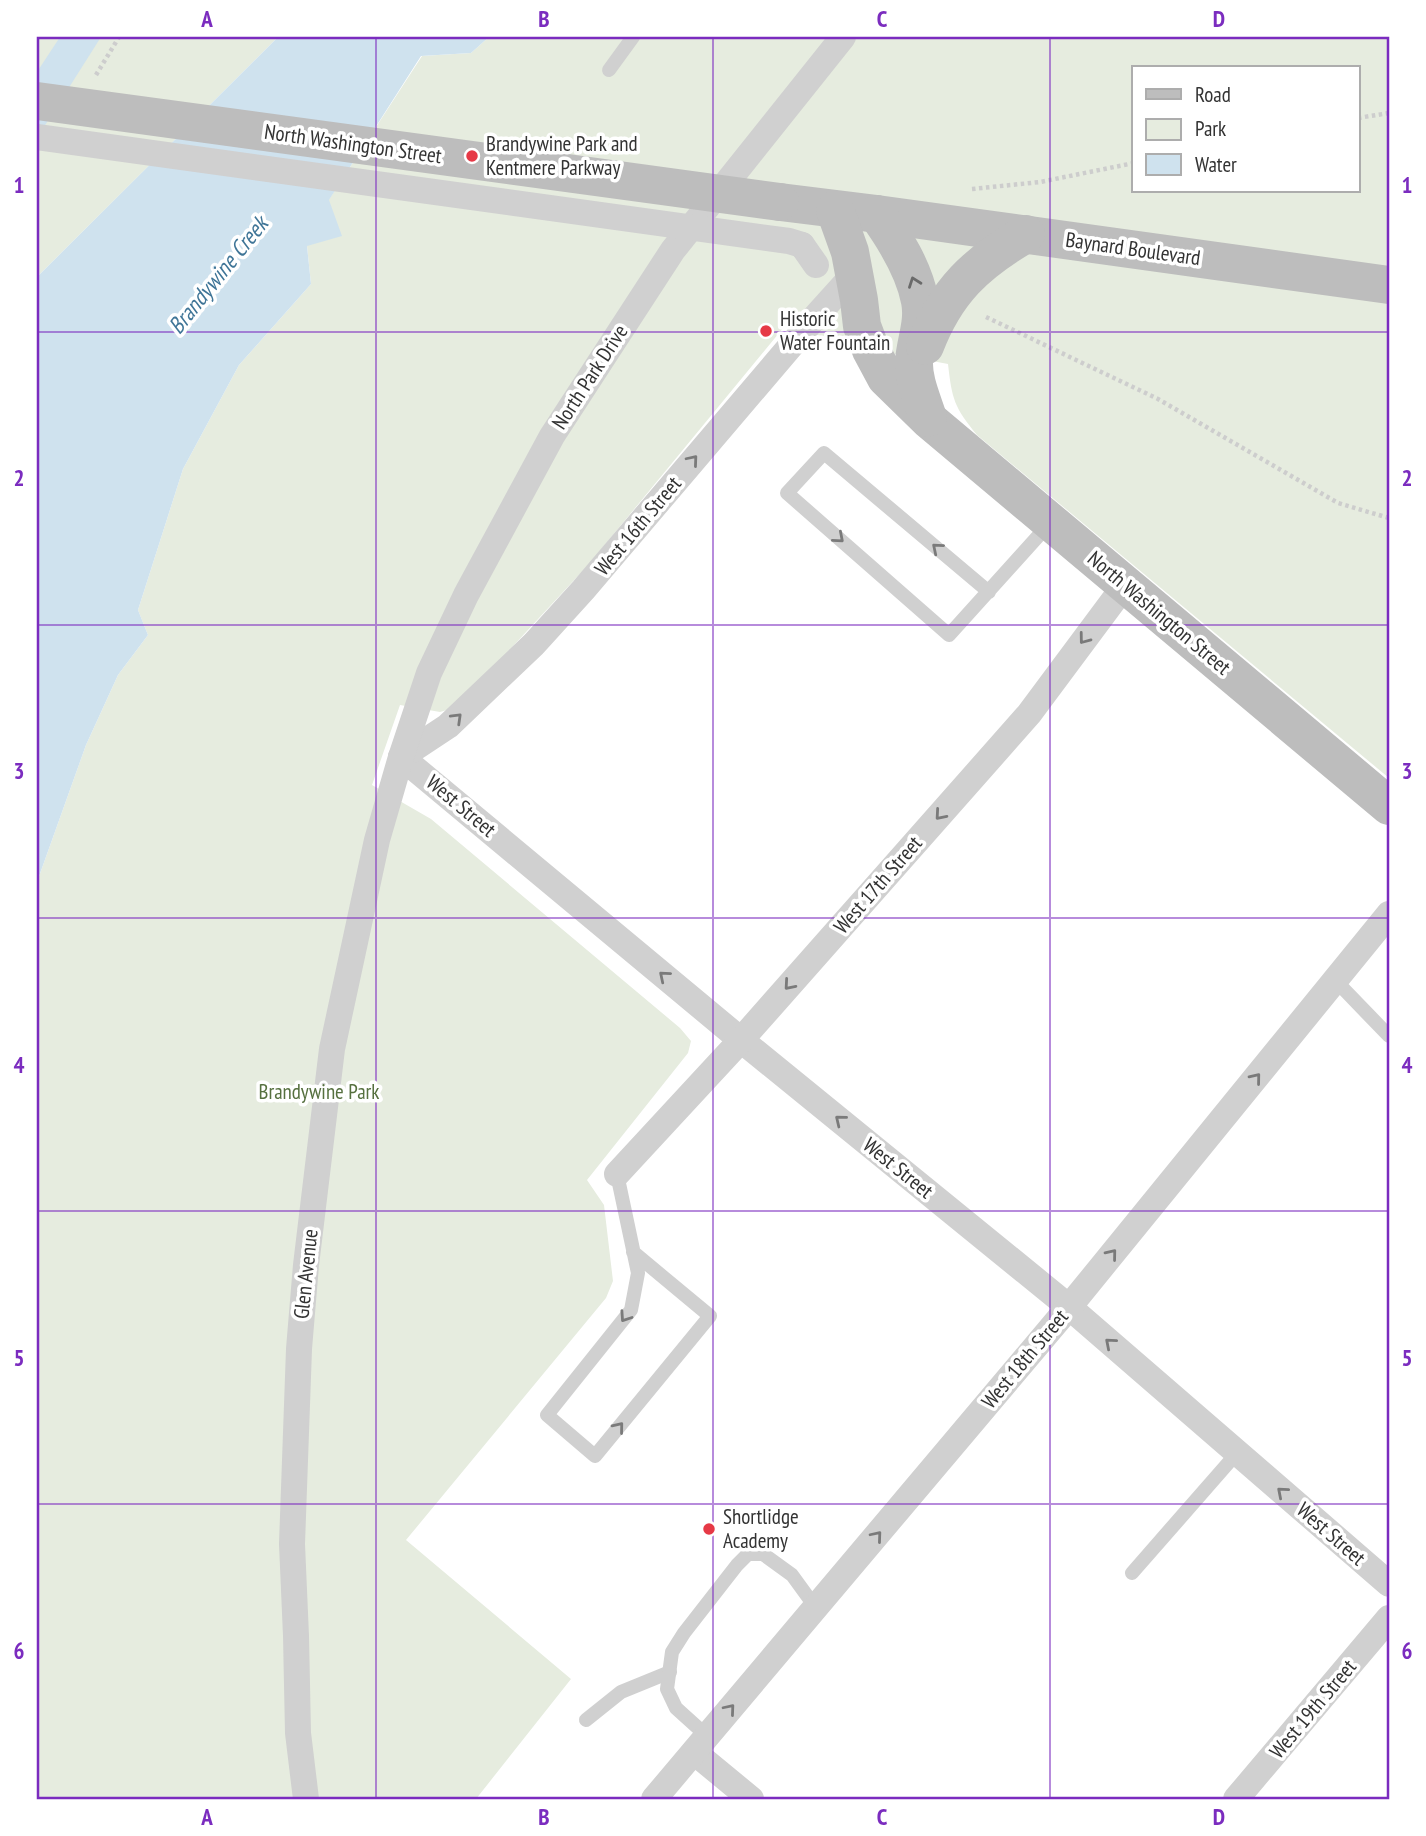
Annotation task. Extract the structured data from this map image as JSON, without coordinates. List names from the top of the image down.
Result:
{
  "streets": {
    "main road": ["North Washington Street", "Baynard Boulevard"],
    "street": [
      "North Park Drive",
      "West 16th Street",
      "West Street",
      "West 17th Street",
      "Glen Avenue",
      "West 18th Street",
      "West 19th Street"
    ]
  },
  "crossings": [
    ["North Washington Street", "Baynard Boulevard"],
    ["North Washington Street", "West 16th Street"],
    ["North Washington Street", "West 17th Street"],
    ["North Park Drive", "West 16th Street"],
    ["North Park Drive", "West Street"],
    ["North Park Drive", "Glen Avenue"],
    ["West 16th Street", "West Street"],
    ["West 16th Street", "Glen Avenue"],
    ["West Street", "West 17th Street"],
    ["West Street", "Glen Avenue"],
    ["West Street", "West 18th Street"]
  ],
  "one_way": [
    "West 16th Street",
    "West Street",
    "West 17th Street",
    "West 18th Street"
  ],
  "water": ["Brandywine Creek"],
  "parks": ["Brandywine Park"],
  "places": ["Brandywine Park and Kentmere Parkway", "Historic Water Fountain", "Shortlidge Academy"],
  "legend": ["Road", "Park", "Water"],
  "grid": {
    "columns": [
      "A",
      "B",
      "C",
      "D"
    ],
    "rows": [
      "1",
      "2",
      "3",
      "4",
      "5",
      "6"
    ]
  }
}
